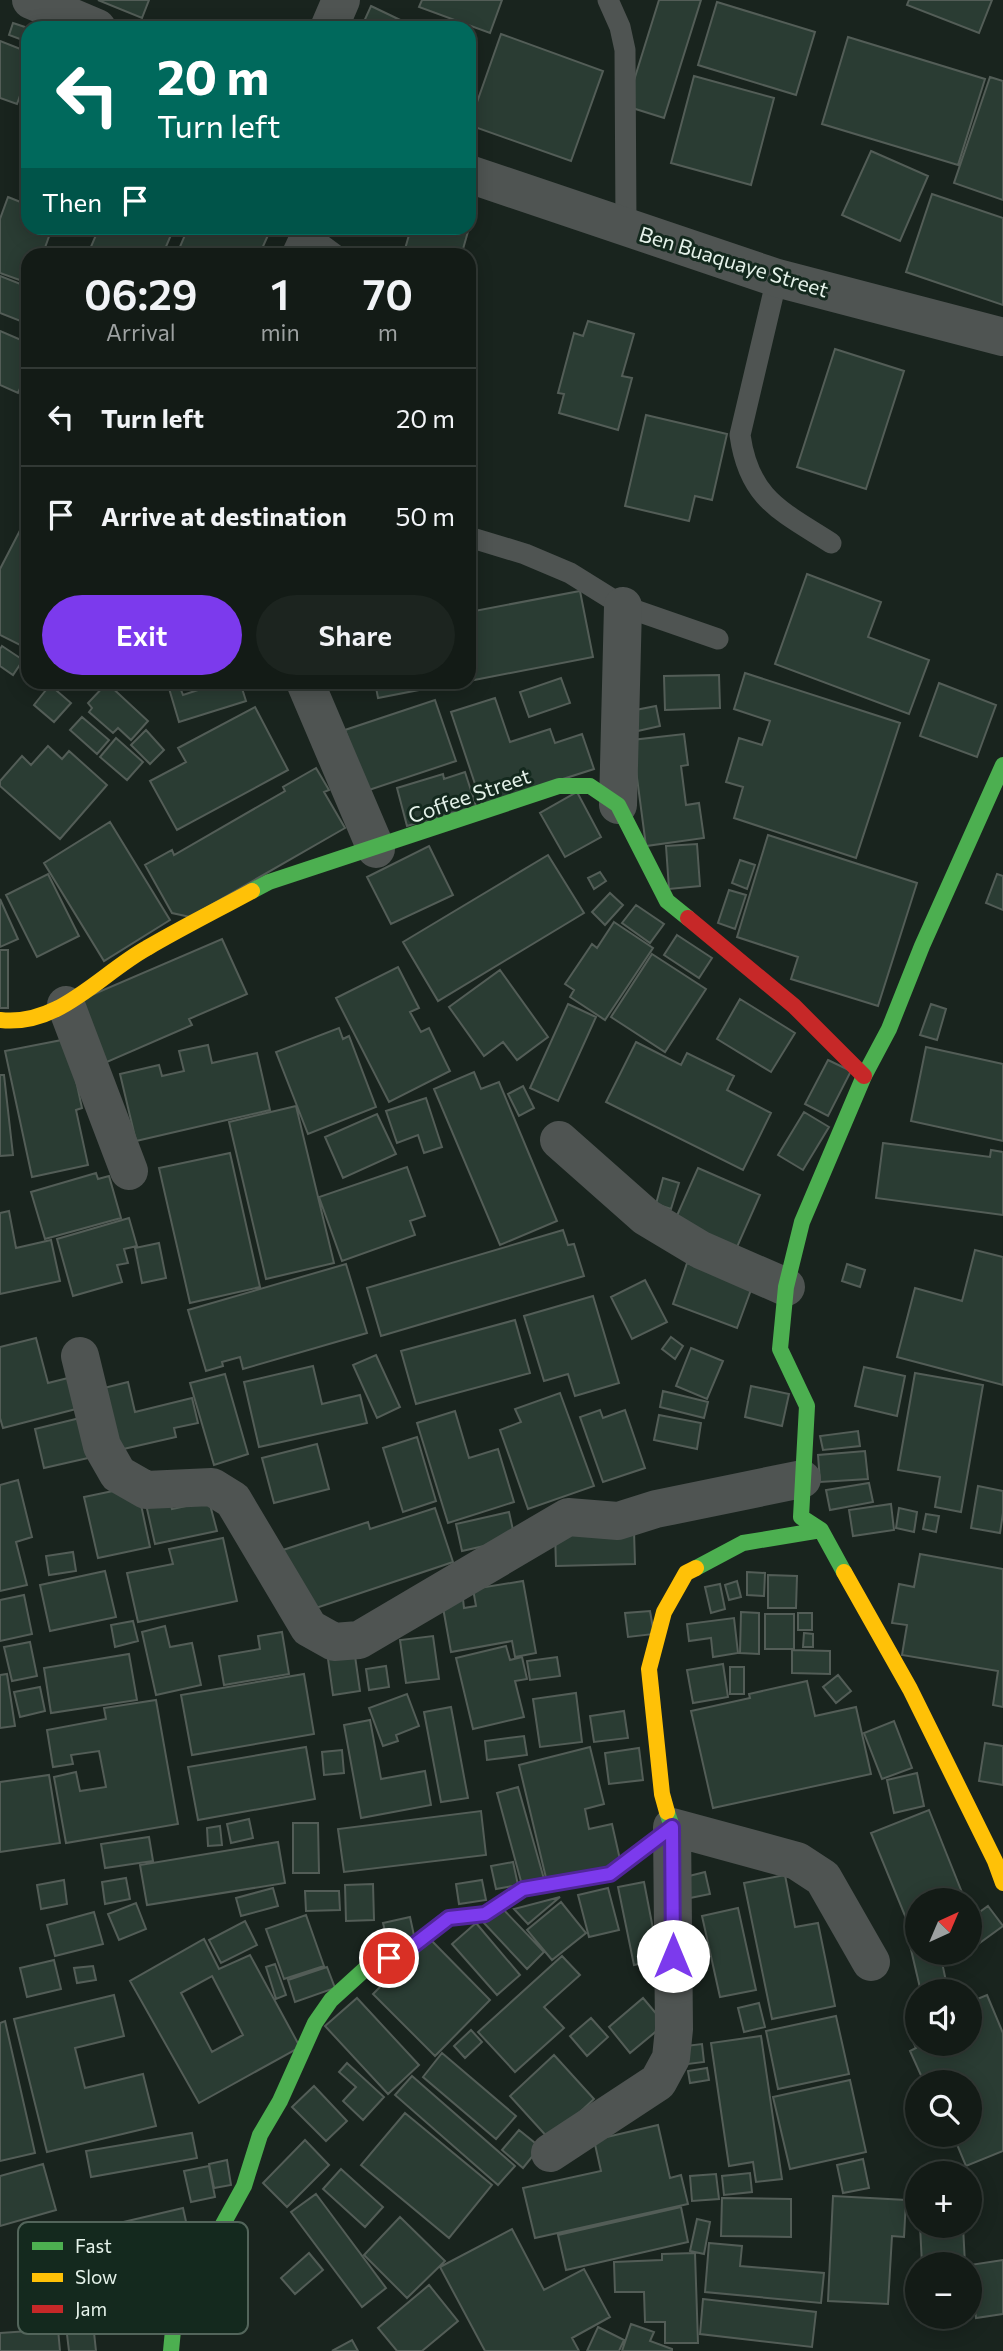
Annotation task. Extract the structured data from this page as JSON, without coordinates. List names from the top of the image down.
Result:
{
  "streets": {
    "street": ["Ben Buaquaye Street", "Coffee Street"]
  },
  "legend": ["Fast", "Slow", "Jam"],
  "north": "top right",
  "page": {
    "turn": ["20 m", "Turn left"],
    "then": "Then",
    "eta": [
      "06:29",
      "Arrival",
      "1",
      "min",
      "70",
      "m"
    ],
    "list": [
      {
        "name": "Turn left",
        "value": "20 m"
      },
      {
        "name": "Arrive at destination",
        "value": "50 m"
      }
    ],
    "buttons": ["Exit", "Share"],
    "map_buttons": ["+", "−"]
  }
}
